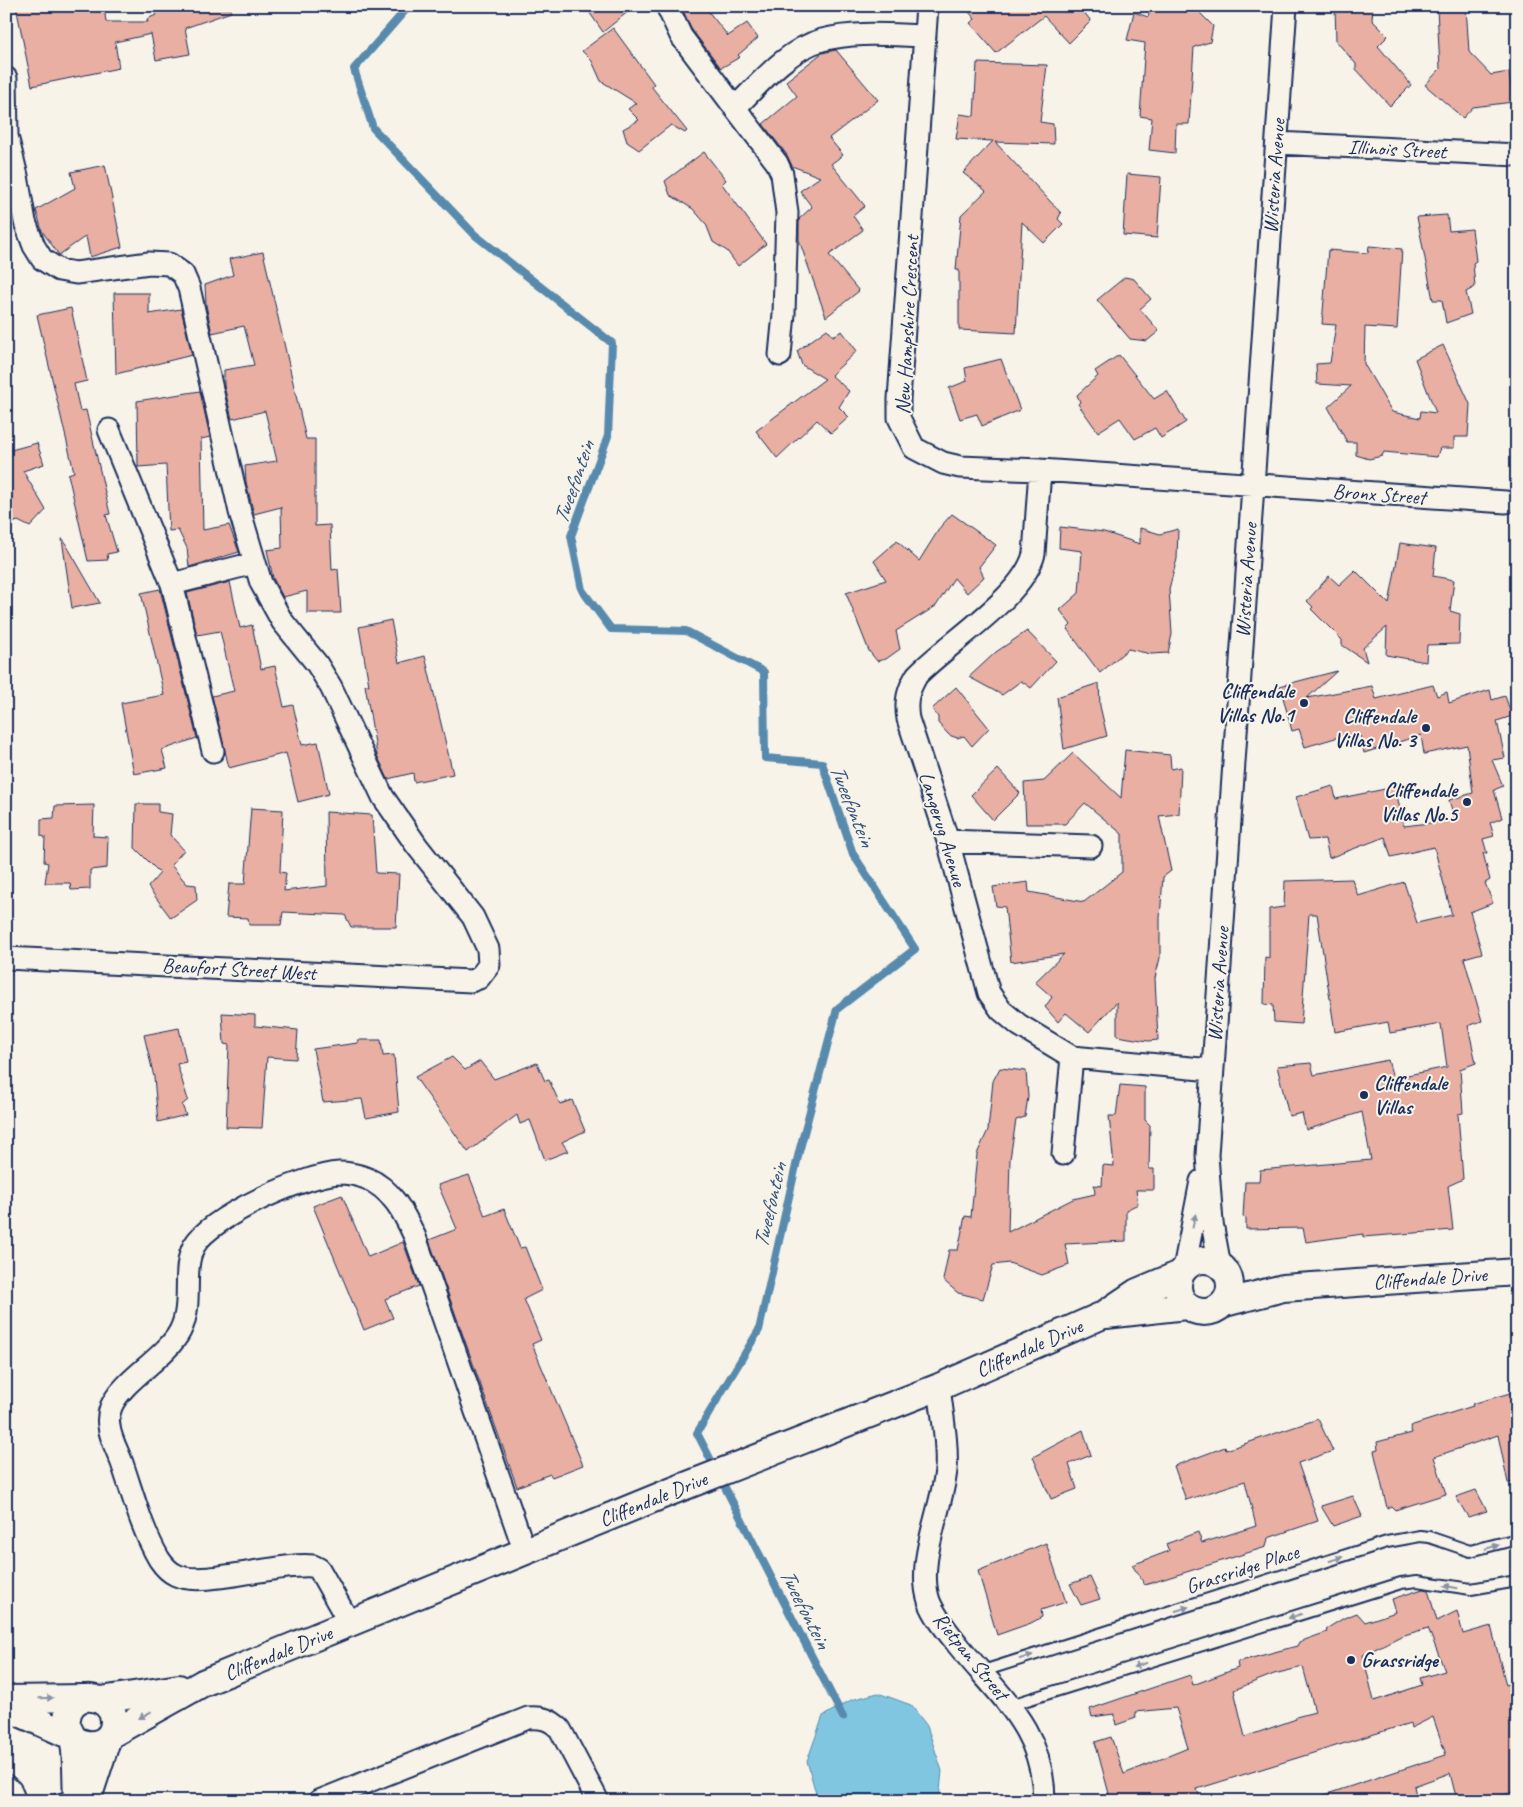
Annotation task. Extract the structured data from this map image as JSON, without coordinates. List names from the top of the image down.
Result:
{
  "streets": {
    "street": [
      "Illinois Street",
      "Wisteria Avenue",
      "New Hampshire Crescent",
      "Bronx Street",
      "Langerug Avenue",
      "Beaufort Street West",
      "Cliffendale Drive",
      "Rietpan Street"
    ],
    "lane": ["Grassridge Place"]
  },
  "crossings": [
    ["Illinois Street", "Wisteria Avenue"],
    ["Wisteria Avenue", "New Hampshire Crescent"],
    ["Wisteria Avenue", "Bronx Street"],
    ["Wisteria Avenue", "Langerug Avenue"],
    ["Wisteria Avenue", "Cliffendale Drive"],
    ["New Hampshire Crescent", "Bronx Street"],
    ["New Hampshire Crescent", "Langerug Avenue"],
    ["Cliffendale Drive", "Rietpan Street"],
    ["Grassridge Place", "Rietpan Street"]
  ],
  "water": ["Tweefontein"],
  "places": [
    "Cliffendale Villas No.1",
    "Cliffendale Villas No. 3",
    "Cliffendale Villas No.5",
    "Cliffendale Villas",
    "Grassridge"
  ]
}
